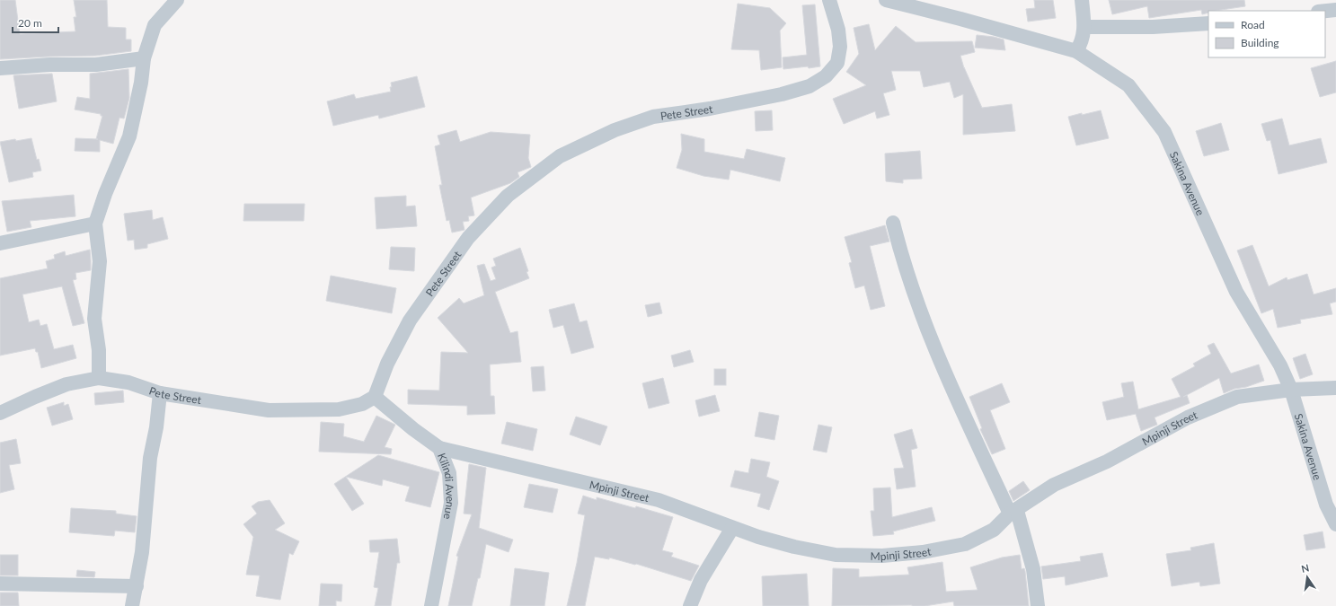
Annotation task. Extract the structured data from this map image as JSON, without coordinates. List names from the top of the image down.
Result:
{
  "streets": {
    "street": [
      "Pete Street",
      "Sakina Avenue",
      "Mpinji Street",
      "Kilindi Avenue"
    ]
  },
  "crossings": [
    ["Pete Street", "Kilindi Avenue"],
    ["Sakina Avenue", "Mpinji Street"],
    ["Mpinji Street", "Kilindi Avenue"]
  ],
  "legend": ["Road", "Building"],
  "scale_bar": "20 m",
  "north": "top"
}
